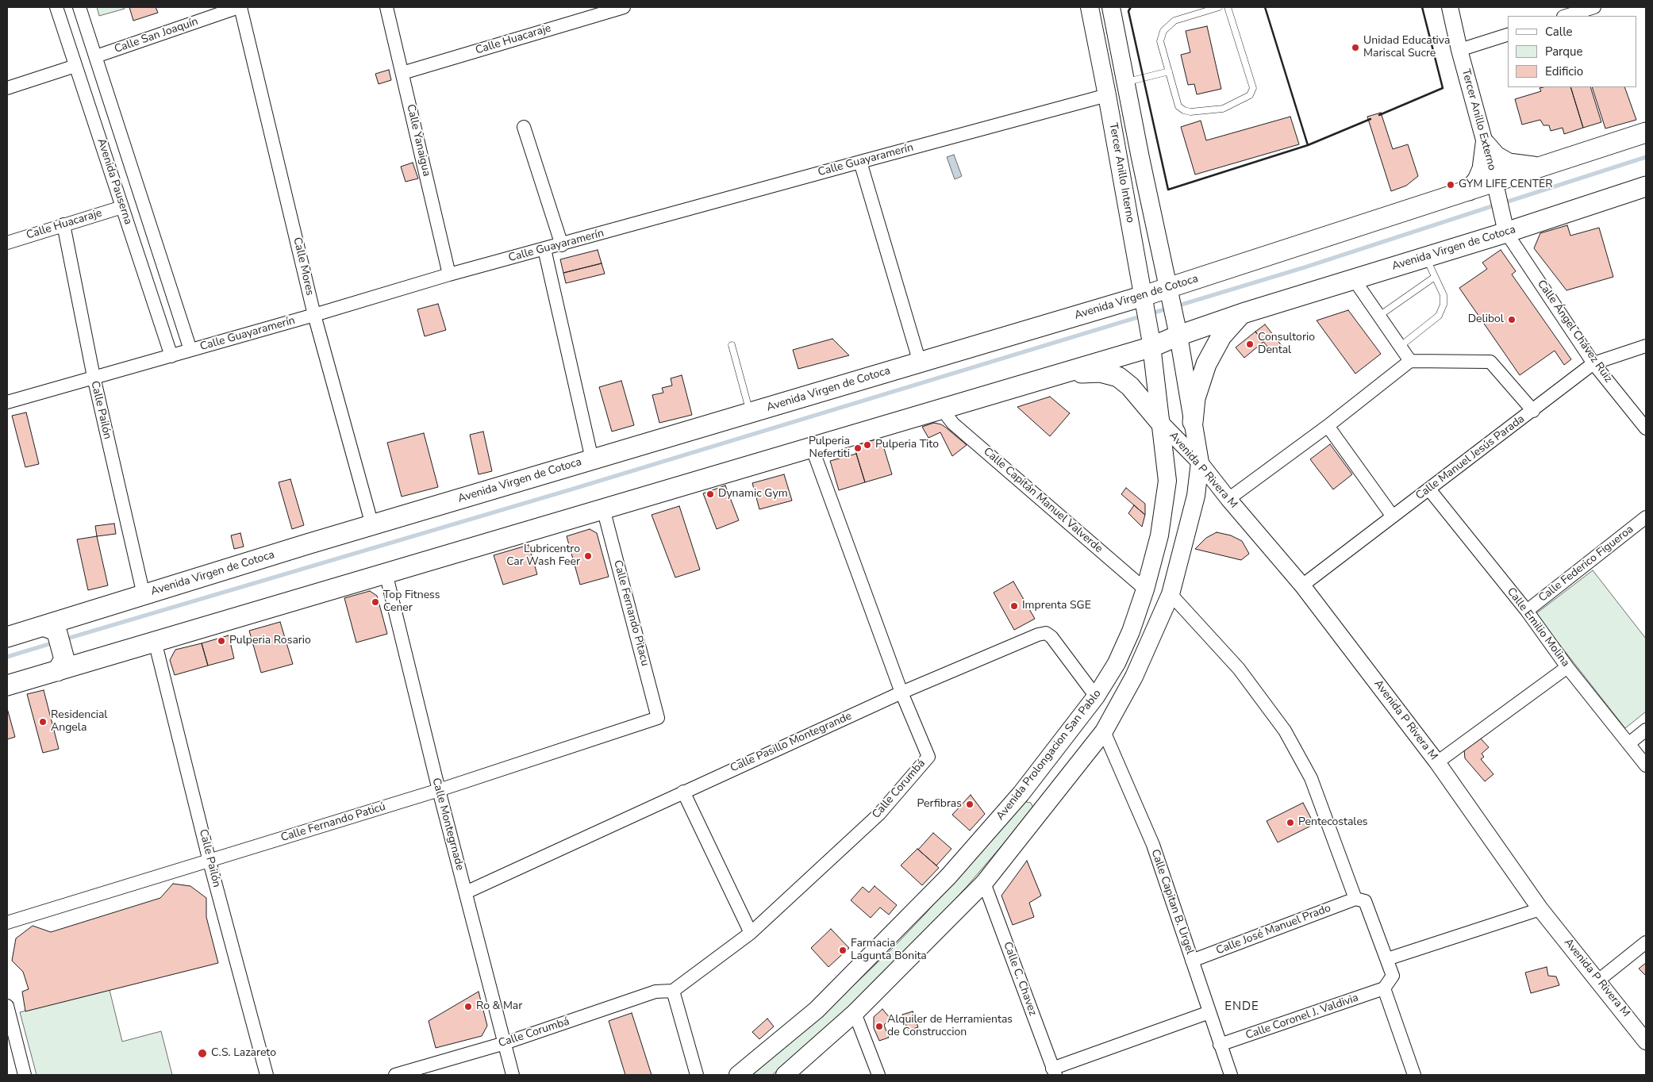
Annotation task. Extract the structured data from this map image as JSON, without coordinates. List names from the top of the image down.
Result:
{
  "streets": {
    "main road": ["Tercer Anillo Interno", "Avenida Virgen de Cotoca", "Avenida Prolongacion San Pablo"],
    "street": [
      "Calle San Joaquín",
      "Calle Huacaraje",
      "Tercer Anillo Externo",
      "Calle Yanaigua",
      "Calle Guayaramerín",
      "Avenida Pauserna",
      "Calle Mores",
      "Calle Ángel Chávez Ruiz",
      "Calle Pailón",
      "Calle Manuel Jesús Parada",
      "Avenida P Rivera M",
      "Calle Capitán Manuel Valverde",
      "Calle Federico Figueroa",
      "Calle Fernando Pitacu",
      "Calle Emilio Molina",
      "Calle Pasillo Montegrande",
      "Calle Corumbá",
      "Calle Fernando Paticú",
      "Calle Montegrnade",
      "Calle Capitan B. Urgel",
      "Calle José Manuel Prado",
      "Calle C. Chavez",
      "Calle Coronel J. Valdivia"
    ]
  },
  "crossings": [
    ["Calle San Joaquín", "Avenida Pauserna"],
    ["Calle San Joaquín", "Calle Mores"],
    ["Calle Huacaraje", "Calle Yanaigua"],
    ["Calle Huacaraje", "Avenida Pauserna"],
    ["Calle Huacaraje", "Calle Pailón"],
    ["Tercer Anillo Externo", "Avenida Virgen de Cotoca"],
    ["Tercer Anillo Externo", "Calle Ángel Chávez Ruiz"],
    ["Calle Yanaigua", "Calle Guayaramerín"],
    ["Calle Guayaramerín", "Tercer Anillo Interno"],
    ["Calle Guayaramerín", "Avenida Pauserna"],
    ["Calle Guayaramerín", "Calle Mores"],
    ["Calle Guayaramerín", "Calle Pailón"],
    ["Tercer Anillo Interno", "Avenida Virgen de Cotoca"],
    ["Tercer Anillo Interno", "Avenida Prolongacion San Pablo"],
    ["Avenida Virgen de Cotoca", "Calle Mores"],
    ["Avenida Virgen de Cotoca", "Calle Ángel Chávez Ruiz"],
    ["Avenida Virgen de Cotoca", "Calle Pailón"],
    ["Avenida Virgen de Cotoca", "Calle Capitán Manuel Valverde"],
    ["Avenida Virgen de Cotoca", "Calle Fernando Pitacu"],
    ["Avenida Virgen de Cotoca", "Avenida Prolongacion San Pablo"],
    ["Avenida Virgen de Cotoca", "Calle Corumbá"],
    ["Avenida Virgen de Cotoca", "Calle Montegrnade"],
    ["Calle Ángel Chávez Ruiz", "Calle Manuel Jesús Parada"],
    ["Calle Pailón", "Calle Fernando Paticú"],
    ["Calle Manuel Jesús Parada", "Avenida P Rivera M"],
    ["Calle Manuel Jesús Parada", "Calle Emilio Molina"],
    ["Avenida P Rivera M", "Avenida Prolongacion San Pablo"],
    ["Calle Capitán Manuel Valverde", "Avenida Prolongacion San Pablo"],
    ["Calle Federico Figueroa", "Calle Emilio Molina"],
    ["Calle Fernando Pitacu", "Calle Fernando Paticú"],
    ["Calle Pasillo Montegrande", "Avenida Prolongacion San Pablo"],
    ["Calle Pasillo Montegrande", "Calle Corumbá"],
    ["Calle Pasillo Montegrande", "Calle Montegrnade"],
    ["Calle Corumbá", "Calle Montegrnade"],
    ["Calle Fernando Paticú", "Calle Montegrnade"],
    ["Calle Capitan B. Urgel", "Calle José Manuel Prado"],
    ["Calle Capitan B. Urgel", "Calle Coronel J. Valdivia"]
  ],
  "districts": ["ENDE"],
  "places": [
    "Unidad Educativa Mariscal Sucre",
    "GYM LIFE CENTER",
    "Delibol",
    "Consultorio Dental",
    "Pulperia Tito",
    "Pulperia Nefertiti",
    "Dynamic Gym",
    "Lubricentro Car Wash Feer",
    "Top Fitness Cener",
    "Imprenta SGE",
    "Pulperia Rosario",
    "Residencial Angela",
    "Perfibras",
    "Pentecostales",
    "Farmacia Lagunta Bonita",
    "Ro & Mar",
    "Alquiler de Herramientas de Construccion",
    "C.S. Lazareto"
  ],
  "legend": ["Calle", "Parque", "Edificio"]
}
